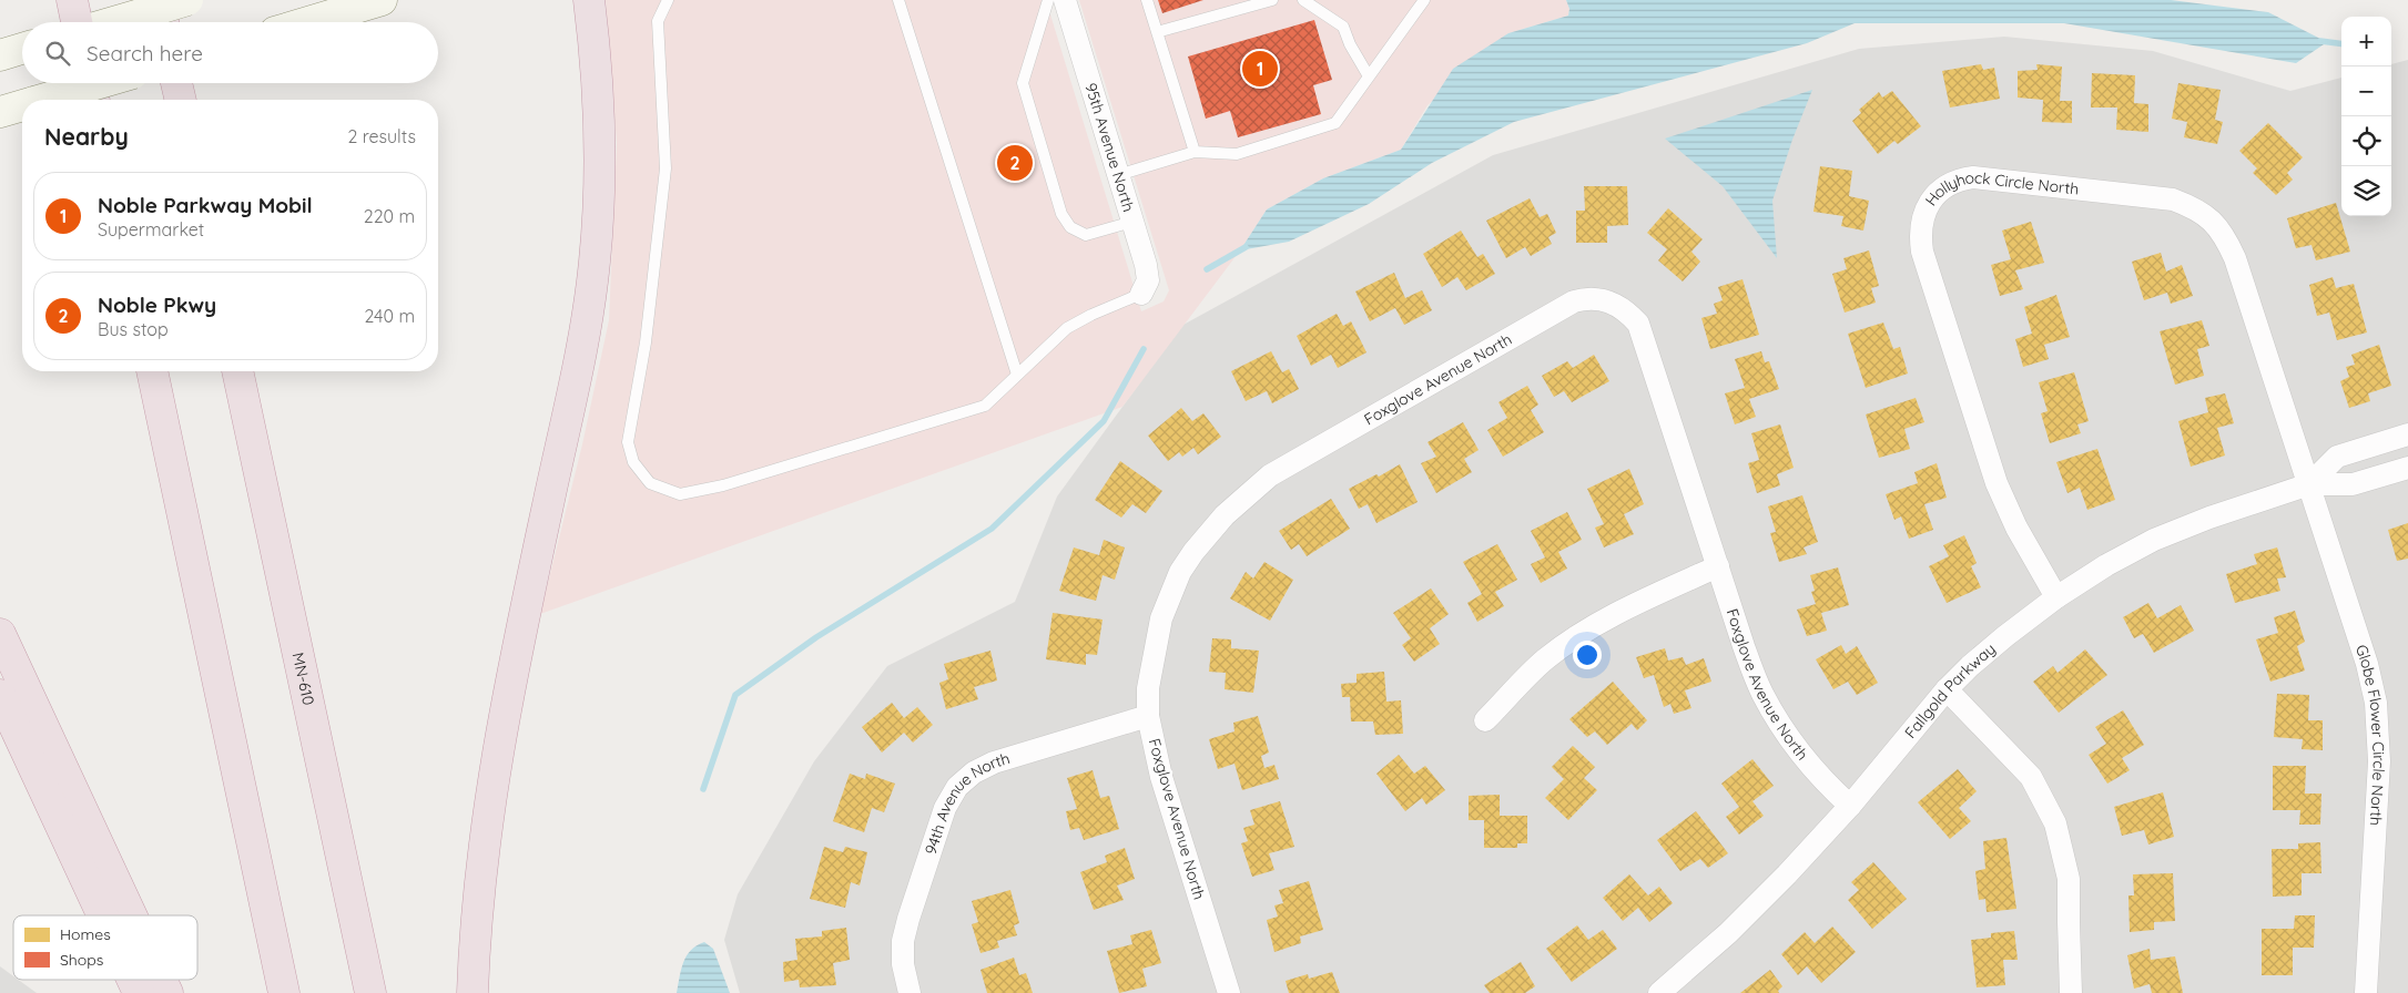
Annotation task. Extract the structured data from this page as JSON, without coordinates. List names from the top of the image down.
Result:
{
  "streets": {
    "highway": ["MN-610"],
    "street": [
      "95th Avenue North",
      "Hollyhock Circle North",
      "Foxglove Avenue North",
      "Fallgold Parkway",
      "Globe Flower Circle North",
      "94th Avenue North"
    ]
  },
  "crossings": [
    ["Hollyhock Circle North", "Fallgold Parkway"],
    ["Hollyhock Circle North", "Globe Flower Circle North"],
    ["Foxglove Avenue North", "Fallgold Parkway"],
    ["Foxglove Avenue North", "94th Avenue North"],
    ["Fallgold Parkway", "Globe Flower Circle North"]
  ],
  "legend": ["Homes", "Shops"],
  "page": {
    "map_buttons": ["+", "−"],
    "search": "Search here",
    "pins": ["1", "2"],
    "heading": ["Nearby", "2 results"],
    "list": [
      {
        "mark": "1",
        "name": "Noble Parkway Mobil",
        "note": "Supermarket",
        "value": "220 m"
      },
      {
        "mark": "2",
        "name": "Noble Pkwy",
        "note": "Bus stop",
        "value": "240 m"
      }
    ]
  }
}
